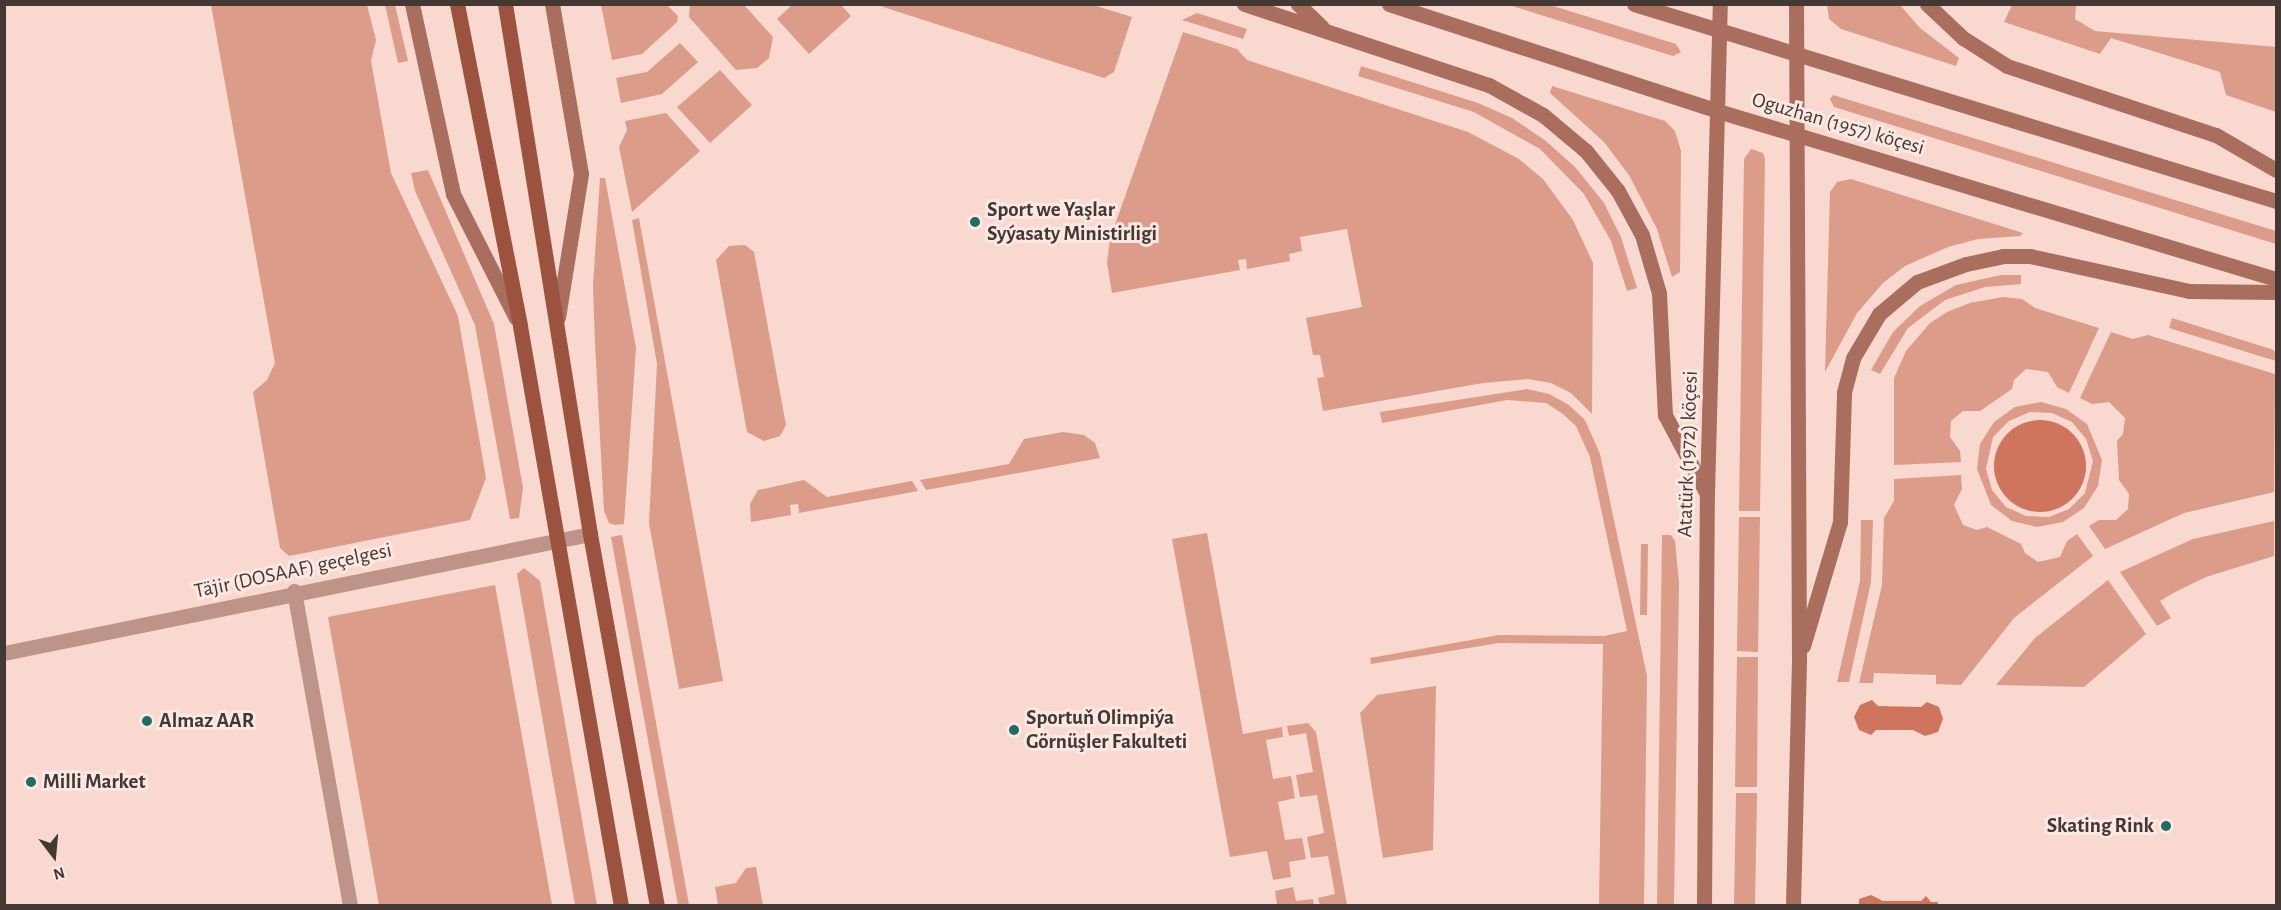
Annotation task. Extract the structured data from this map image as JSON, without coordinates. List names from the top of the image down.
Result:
{
  "streets": {
    "main road": ["Oguzhan (1957) köçesi", "Atatürk (1972) köçesi"],
    "street": ["Täjir (DOSAAF) geçelgesi"]
  },
  "crossings": [
    ["Oguzhan (1957) köçesi", "Atatürk (1972) köçesi"]
  ],
  "places": [
    "Sport we Yaşlar Syýasaty Ministirligi",
    "Almaz AAR",
    "Sportuň Olimpiýa Görnüşler Fakulteti",
    "Milli Market",
    "Skating Rink"
  ],
  "north": "bottom"
}
